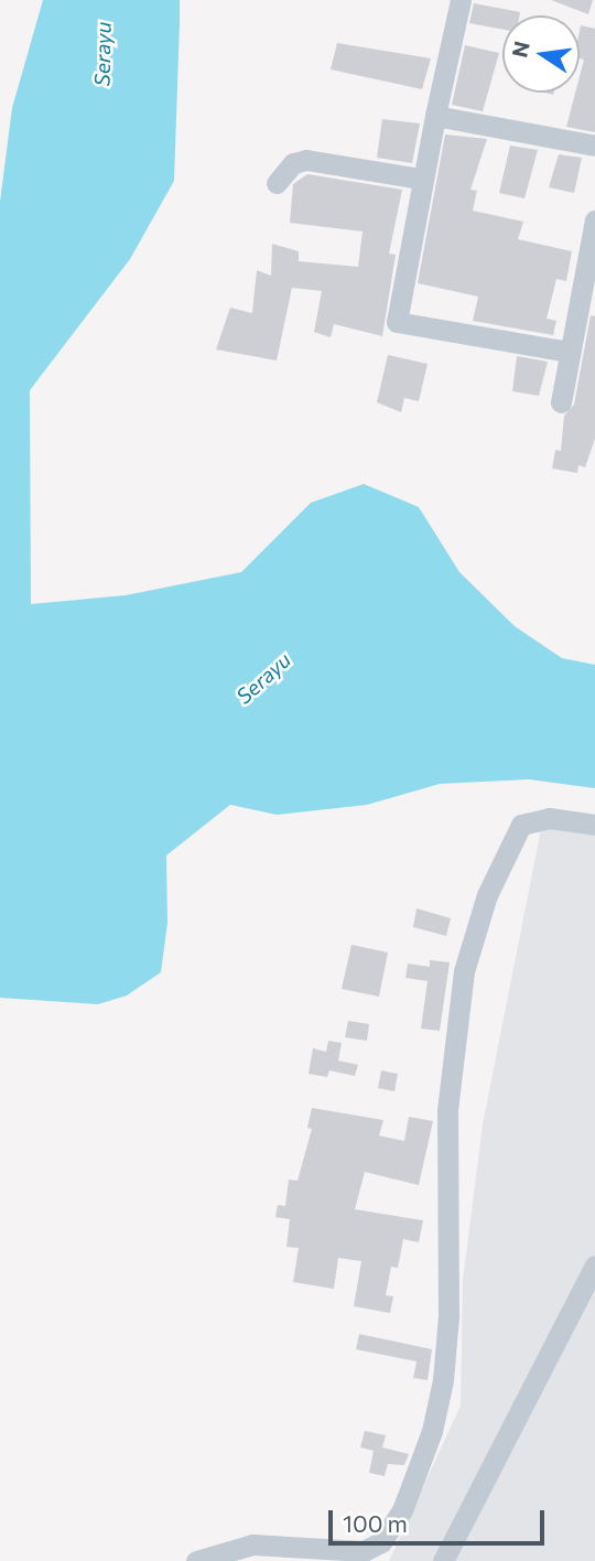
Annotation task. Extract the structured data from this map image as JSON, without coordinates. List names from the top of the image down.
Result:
{
  "water": ["Serayu"],
  "scale_bar": "100 m",
  "north": "left"
}
